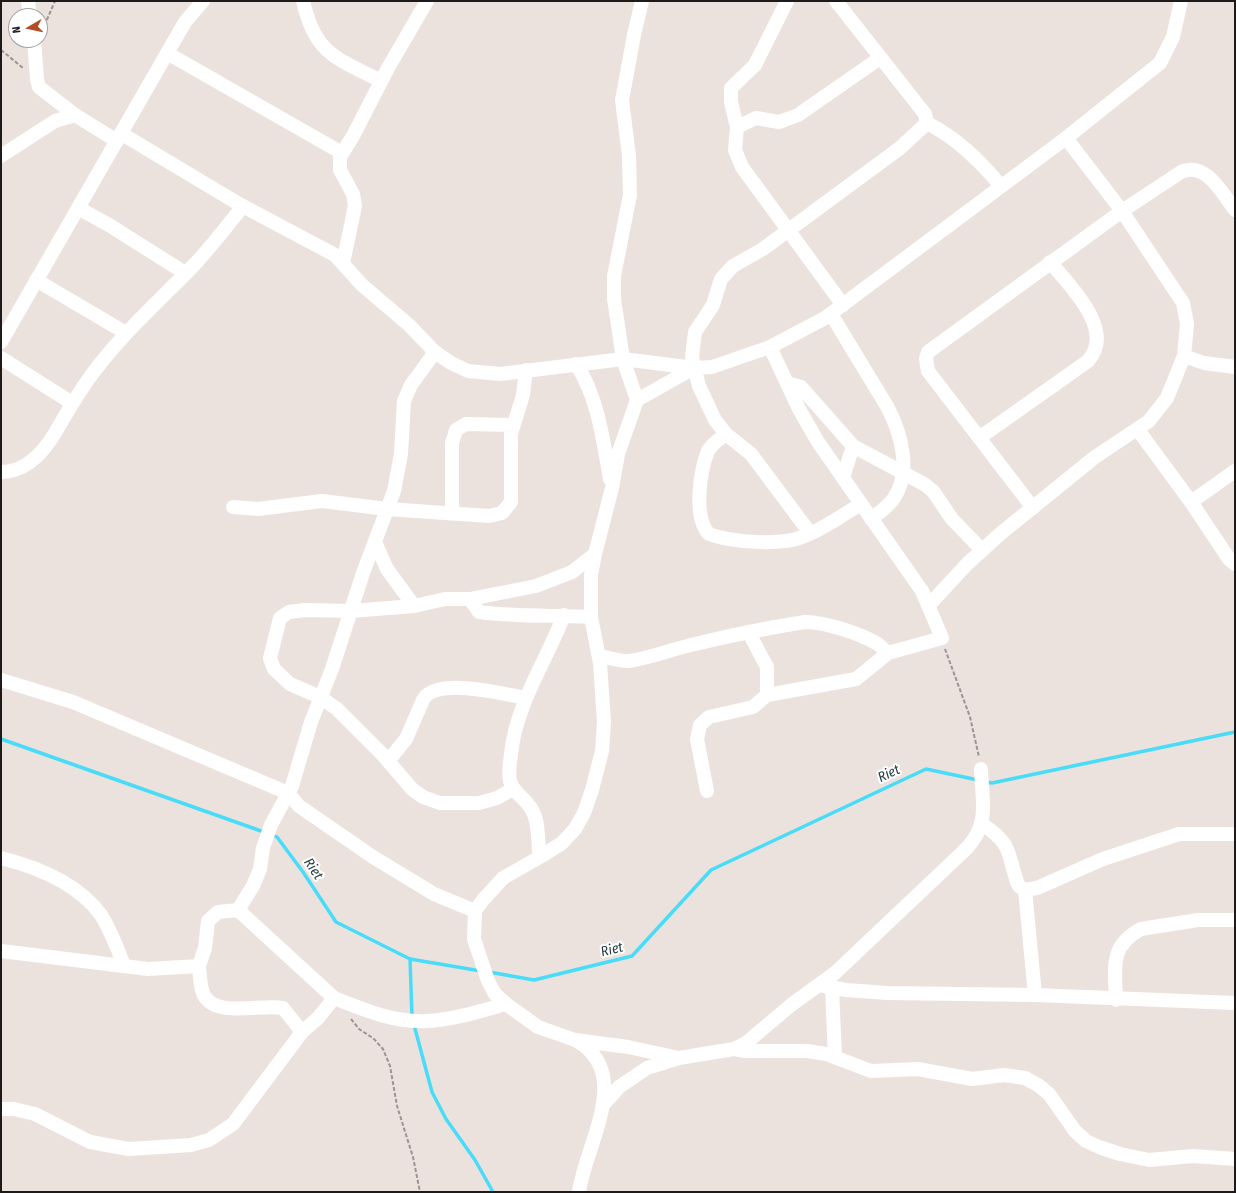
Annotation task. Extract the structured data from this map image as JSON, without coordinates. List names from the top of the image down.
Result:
{
  "water": ["Riet"],
  "north": "left"
}
